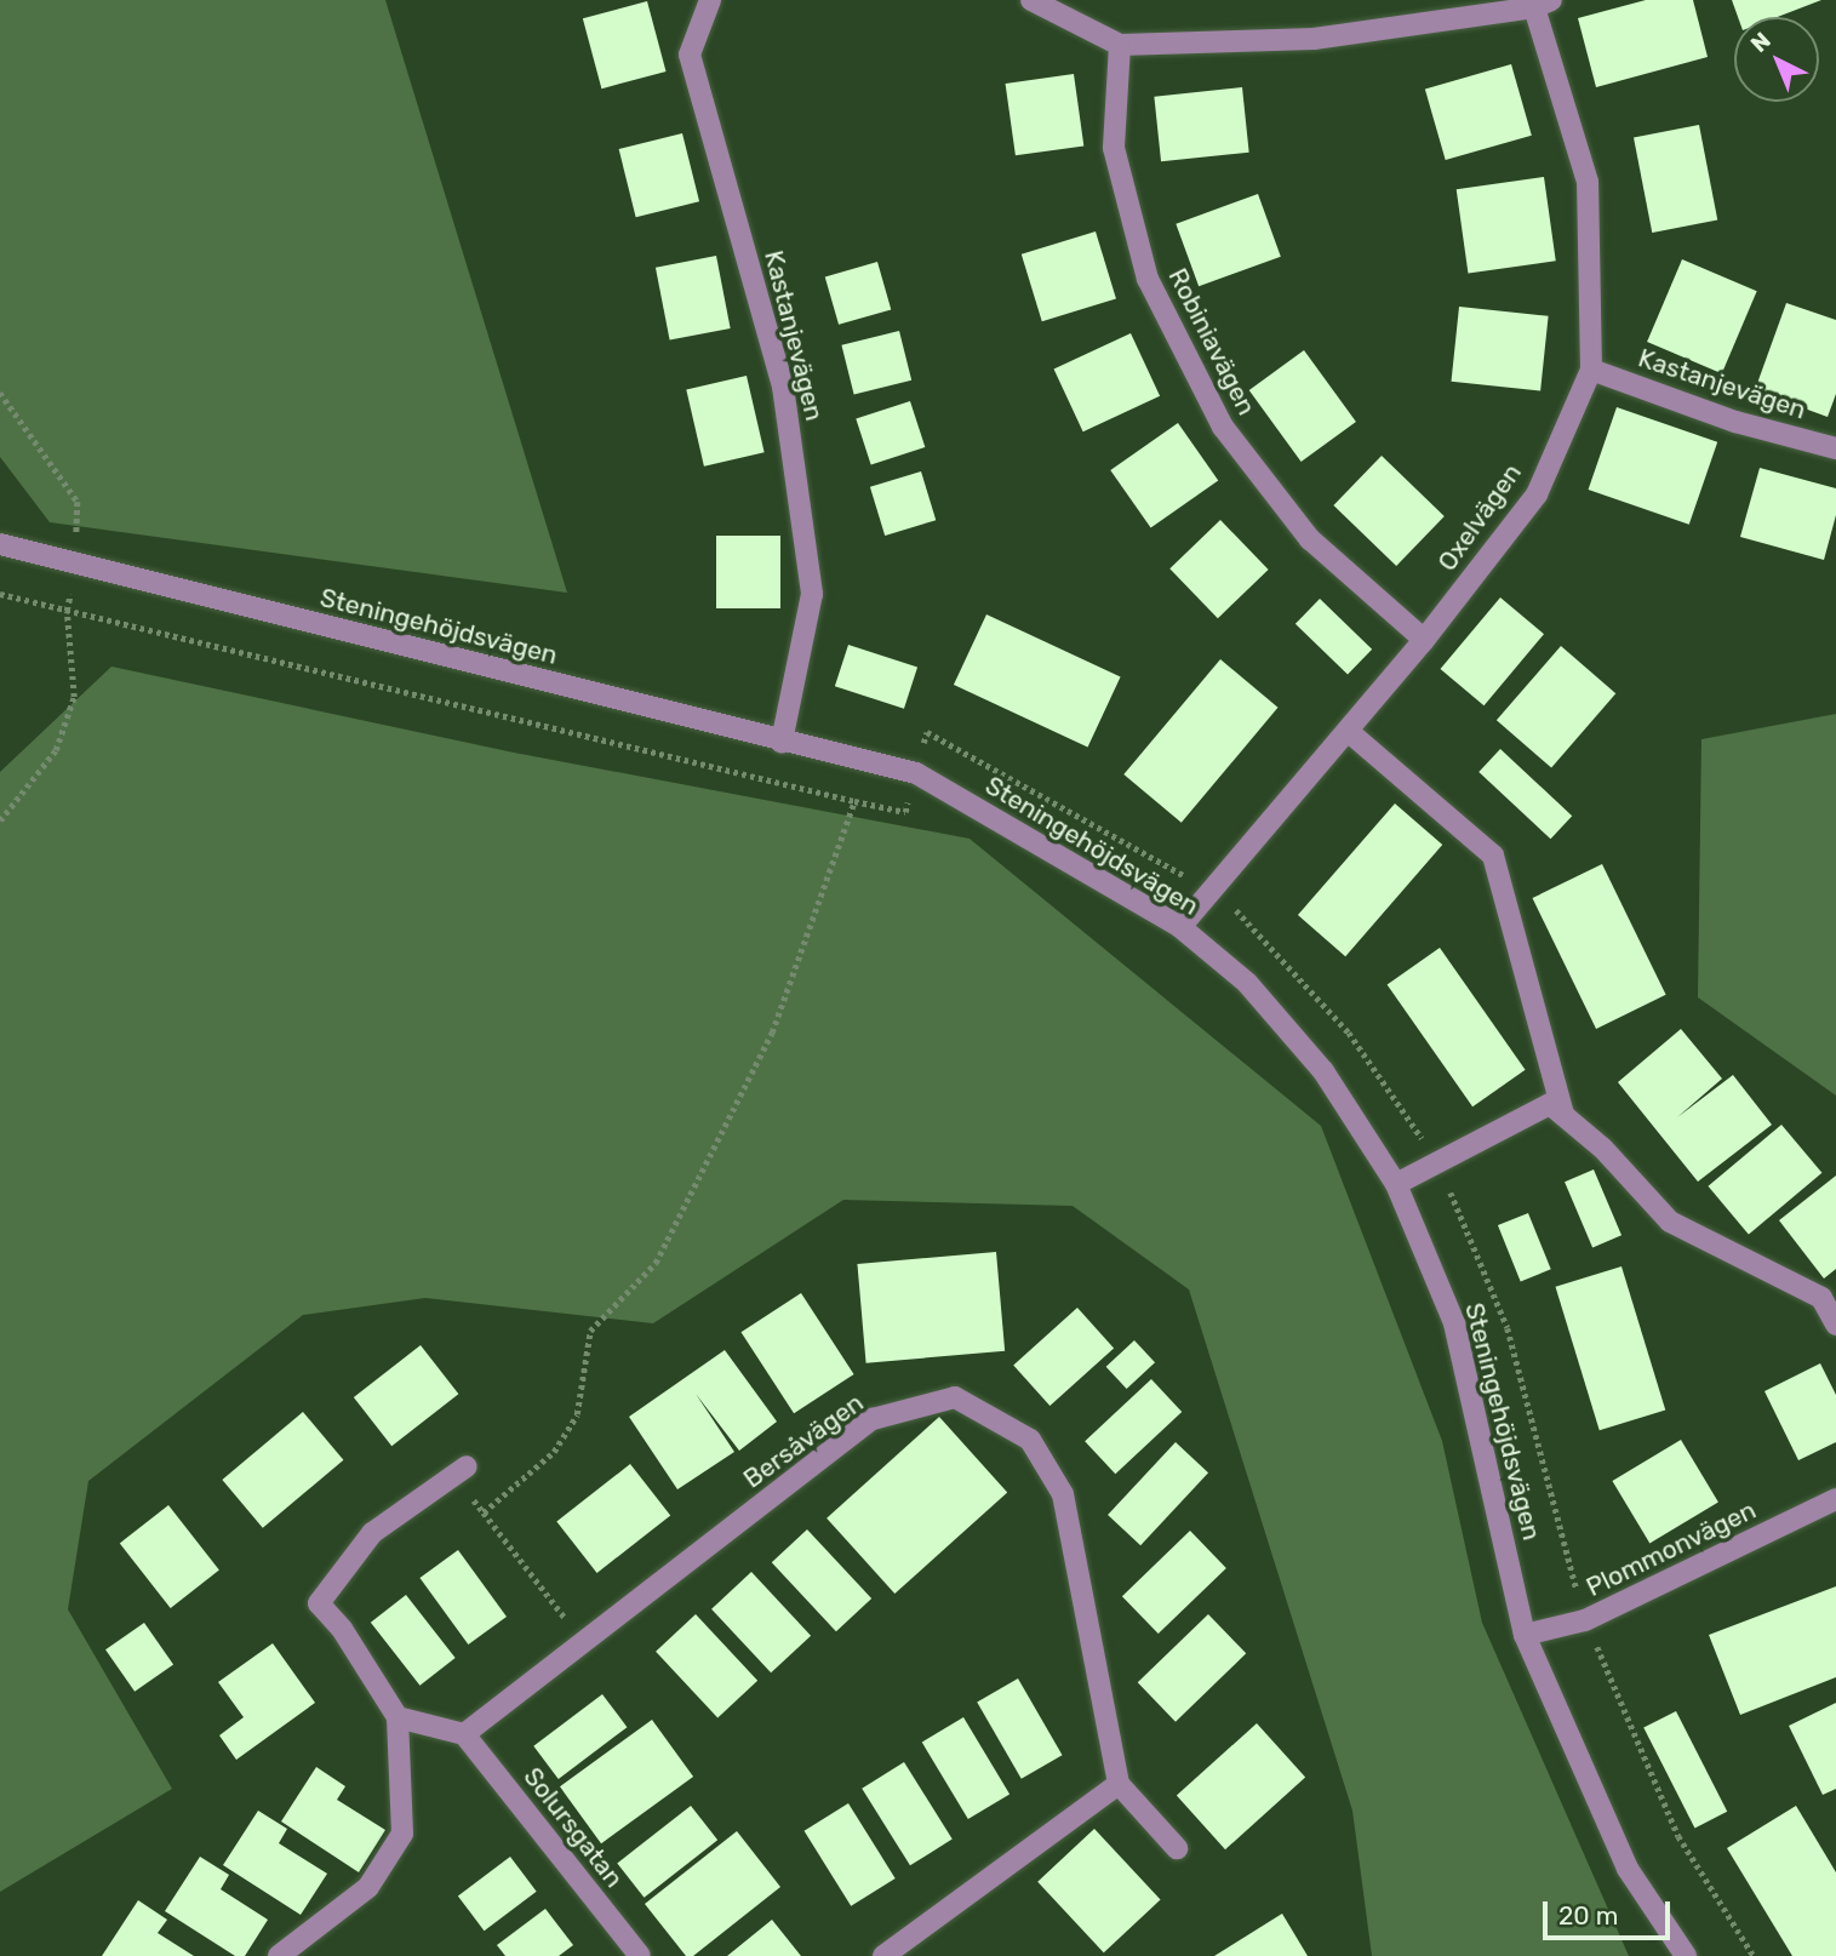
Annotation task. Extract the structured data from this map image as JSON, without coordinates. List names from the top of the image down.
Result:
{
  "streets": {
    "street": [
      "Kastanjevägen",
      "Robiniavägen",
      "Oxelvägen",
      "Steningehöjdsvägen",
      "Bersåvägen",
      "Plommonvägen",
      "Solursgatan"
    ]
  },
  "crossings": [
    ["Kastanjevägen", "Oxelvägen"],
    ["Kastanjevägen", "Steningehöjdsvägen"],
    ["Robiniavägen", "Oxelvägen"],
    ["Oxelvägen", "Steningehöjdsvägen"],
    ["Steningehöjdsvägen", "Plommonvägen"],
    ["Bersåvägen", "Solursgatan"]
  ],
  "scale_bar": "20 m",
  "north": "top left"
}
